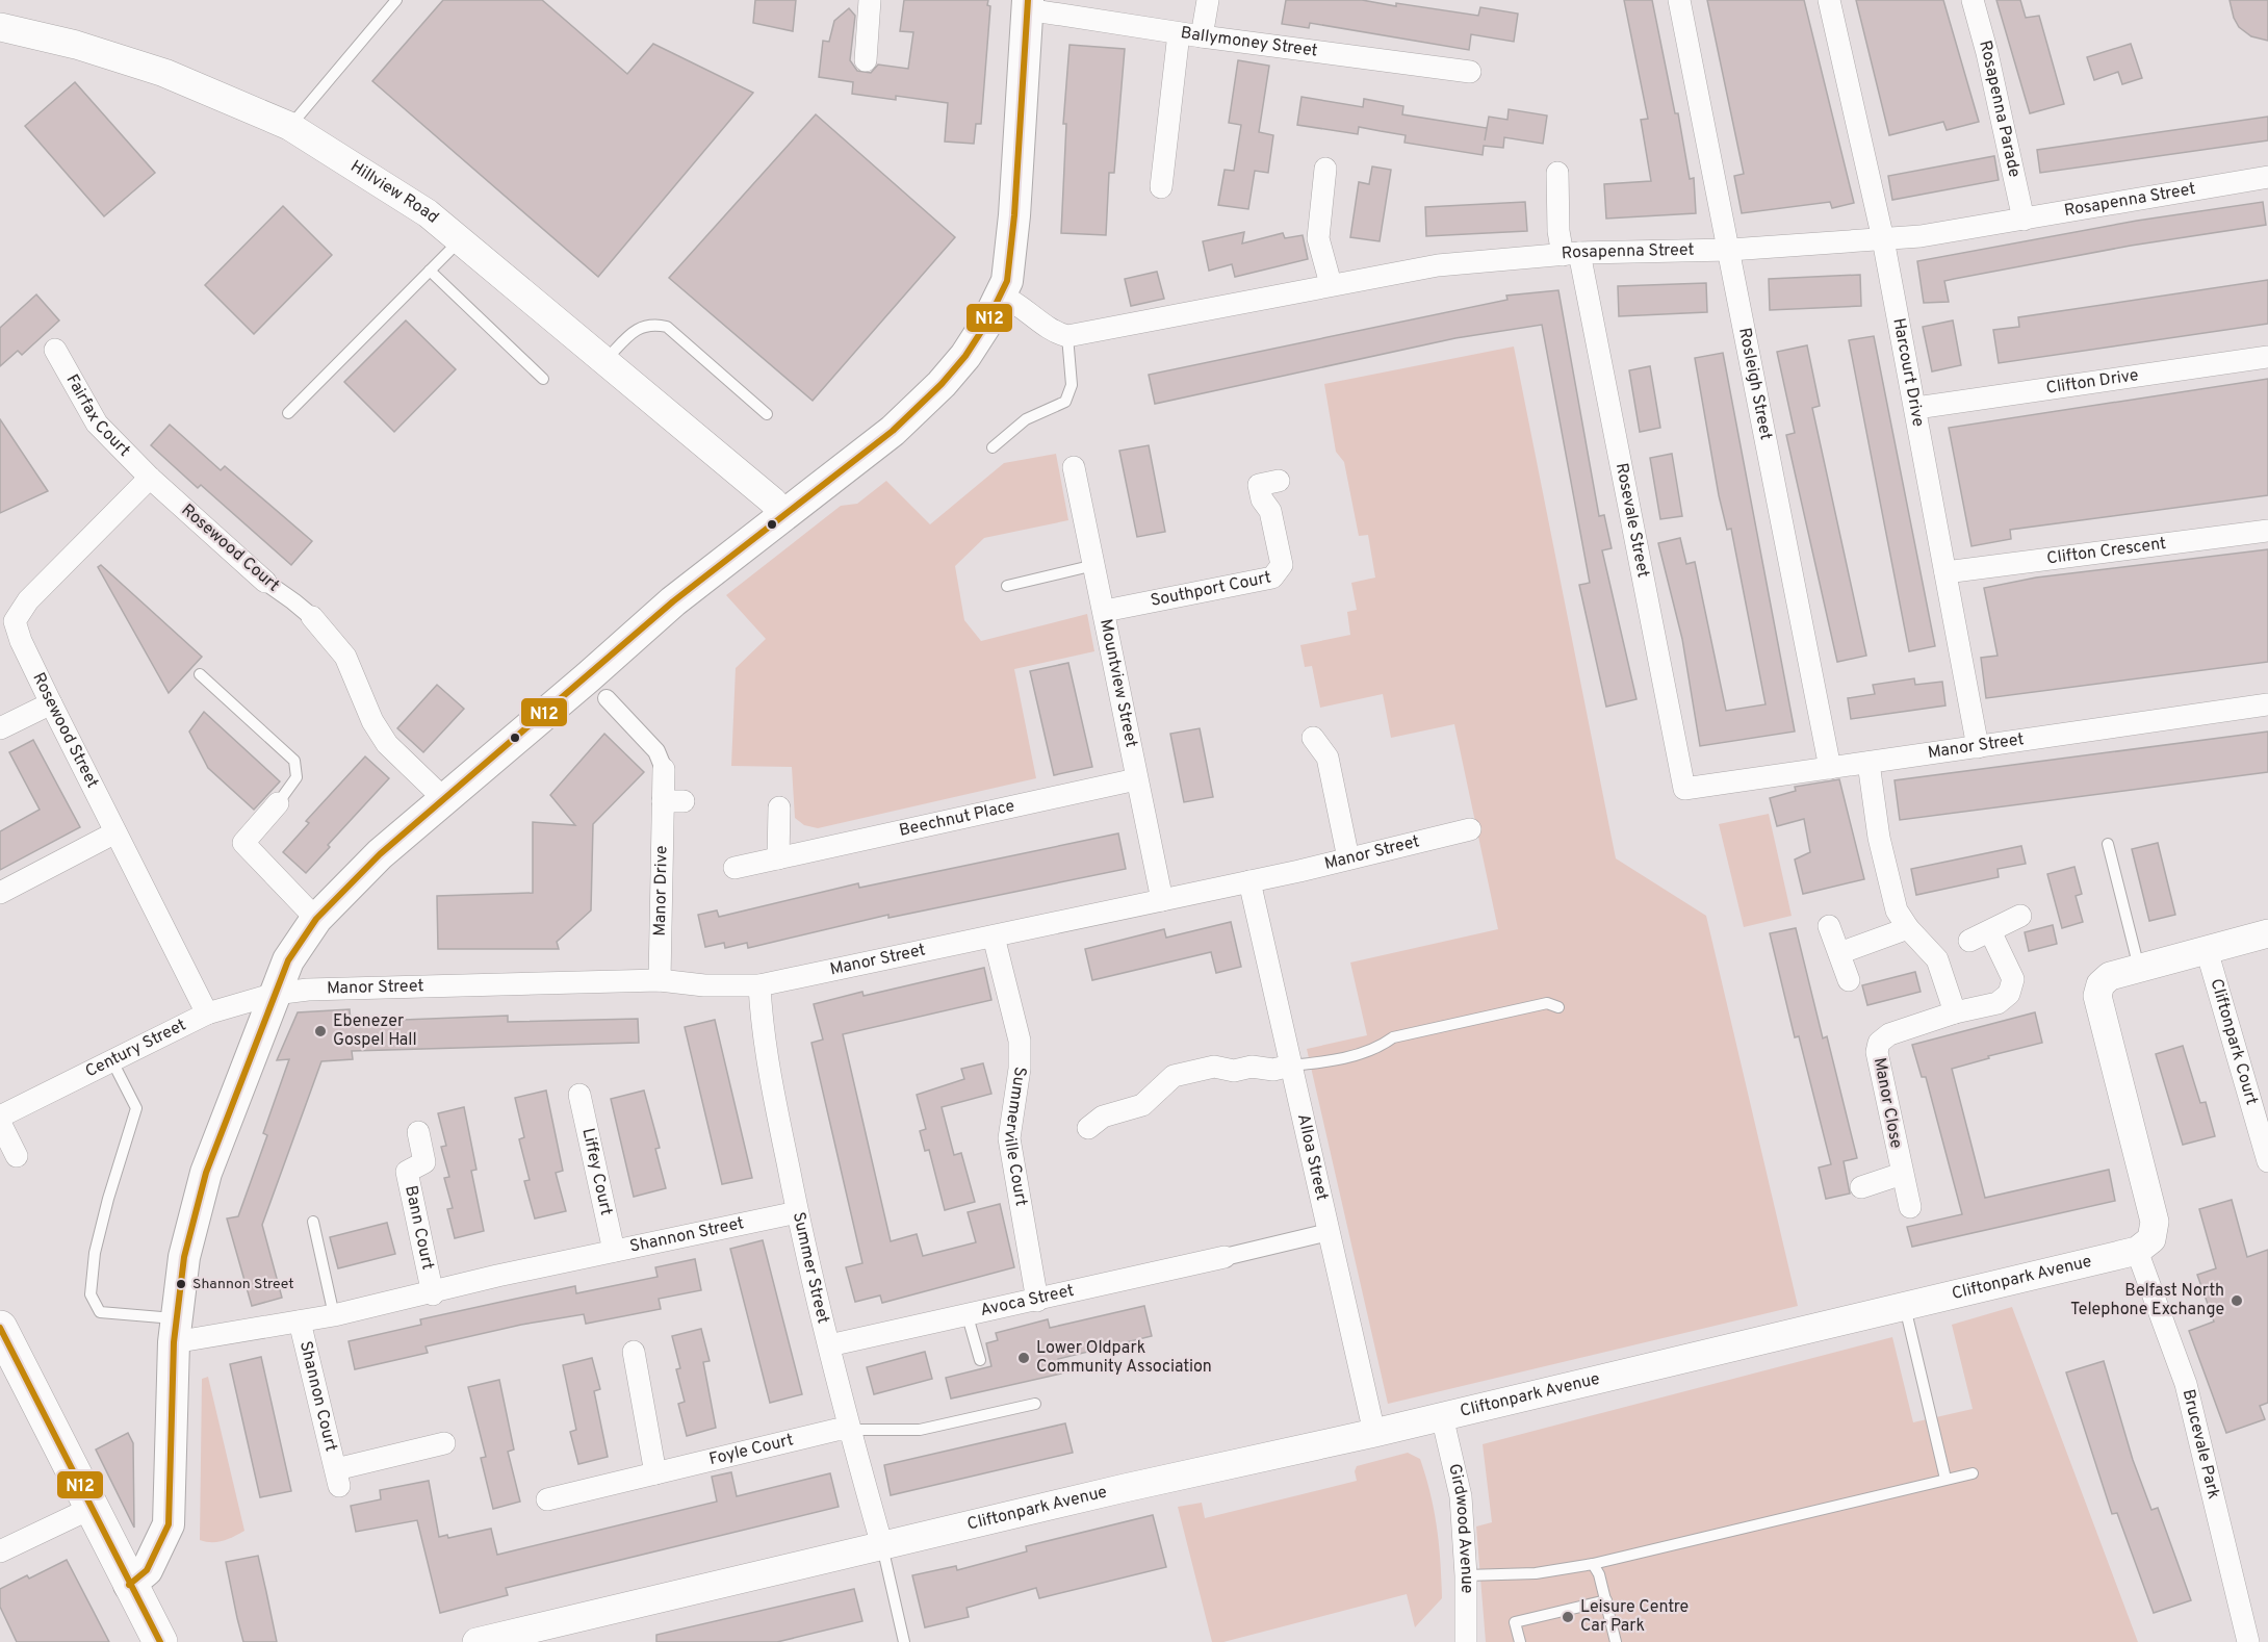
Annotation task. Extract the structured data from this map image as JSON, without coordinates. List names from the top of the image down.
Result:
{
  "streets": {
    "street": [
      "Ballymoney Street",
      "Rosapenna Parade",
      "Hillview Road",
      "Rosapenna Street",
      "Harcourt Drive",
      "Clifton Drive",
      "Rosleigh Street",
      "Fairfax Court",
      "Rosevale Street",
      "Rosewood Court",
      "Clifton Crescent",
      "Southport Court",
      "Mountview Street",
      "Rosewood Street",
      "Manor Street",
      "Beechnut Place",
      "Manor Drive",
      "Cliftonpark Court",
      "Century Street",
      "Manor Close",
      "Summerville Court",
      "Alloa Street",
      "Liffey Court",
      "Bann Court",
      "Shannon Street",
      "Summer Street",
      "Cliftonpark Avenue",
      "Avoca Street",
      "Shannon Court",
      "Brucevale Park",
      "Foyle Court",
      "Girdwood Avenue"
    ]
  },
  "crossings": [
    ["Rosapenna Parade", "Rosapenna Street"],
    ["Rosapenna Street", "Harcourt Drive"],
    ["Rosapenna Street", "Rosleigh Street"],
    ["Rosapenna Street", "Rosevale Street"],
    ["Harcourt Drive", "Clifton Drive"],
    ["Harcourt Drive", "Clifton Crescent"],
    ["Harcourt Drive", "Manor Street"],
    ["Rosleigh Street", "Manor Street"],
    ["Fairfax Court", "Rosewood Court"],
    ["Fairfax Court", "Rosewood Street"],
    ["Rosevale Street", "Manor Street"],
    ["Rosewood Court", "Rosewood Street"],
    ["Southport Court", "Mountview Street"],
    ["Mountview Street", "Manor Street"],
    ["Mountview Street", "Beechnut Place"],
    ["Rosewood Street", "Century Street"],
    ["Manor Street", "Manor Drive"],
    ["Manor Street", "Century Street"],
    ["Manor Street", "Summerville Court"],
    ["Manor Street", "Alloa Street"],
    ["Manor Street", "Summer Street"],
    ["Summerville Court", "Avoca Street"],
    ["Alloa Street", "Cliftonpark Avenue"],
    ["Liffey Court", "Shannon Street"],
    ["Bann Court", "Shannon Street"],
    ["Shannon Street", "Summer Street"],
    ["Shannon Street", "Shannon Court"],
    ["Summer Street", "Cliftonpark Avenue"],
    ["Summer Street", "Avoca Street"],
    ["Summer Street", "Foyle Court"],
    ["Cliftonpark Avenue", "Brucevale Park"],
    ["Cliftonpark Avenue", "Girdwood Avenue"]
  ],
  "places": [
    "Ebenezer Gospel Hall",
    "Shannon Street",
    "Belfast North Telephone Exchange",
    "Lower Oldpark Community Association",
    "Leisure Centre Car Park"
  ],
  "lines": ["transit line N12"]
}
